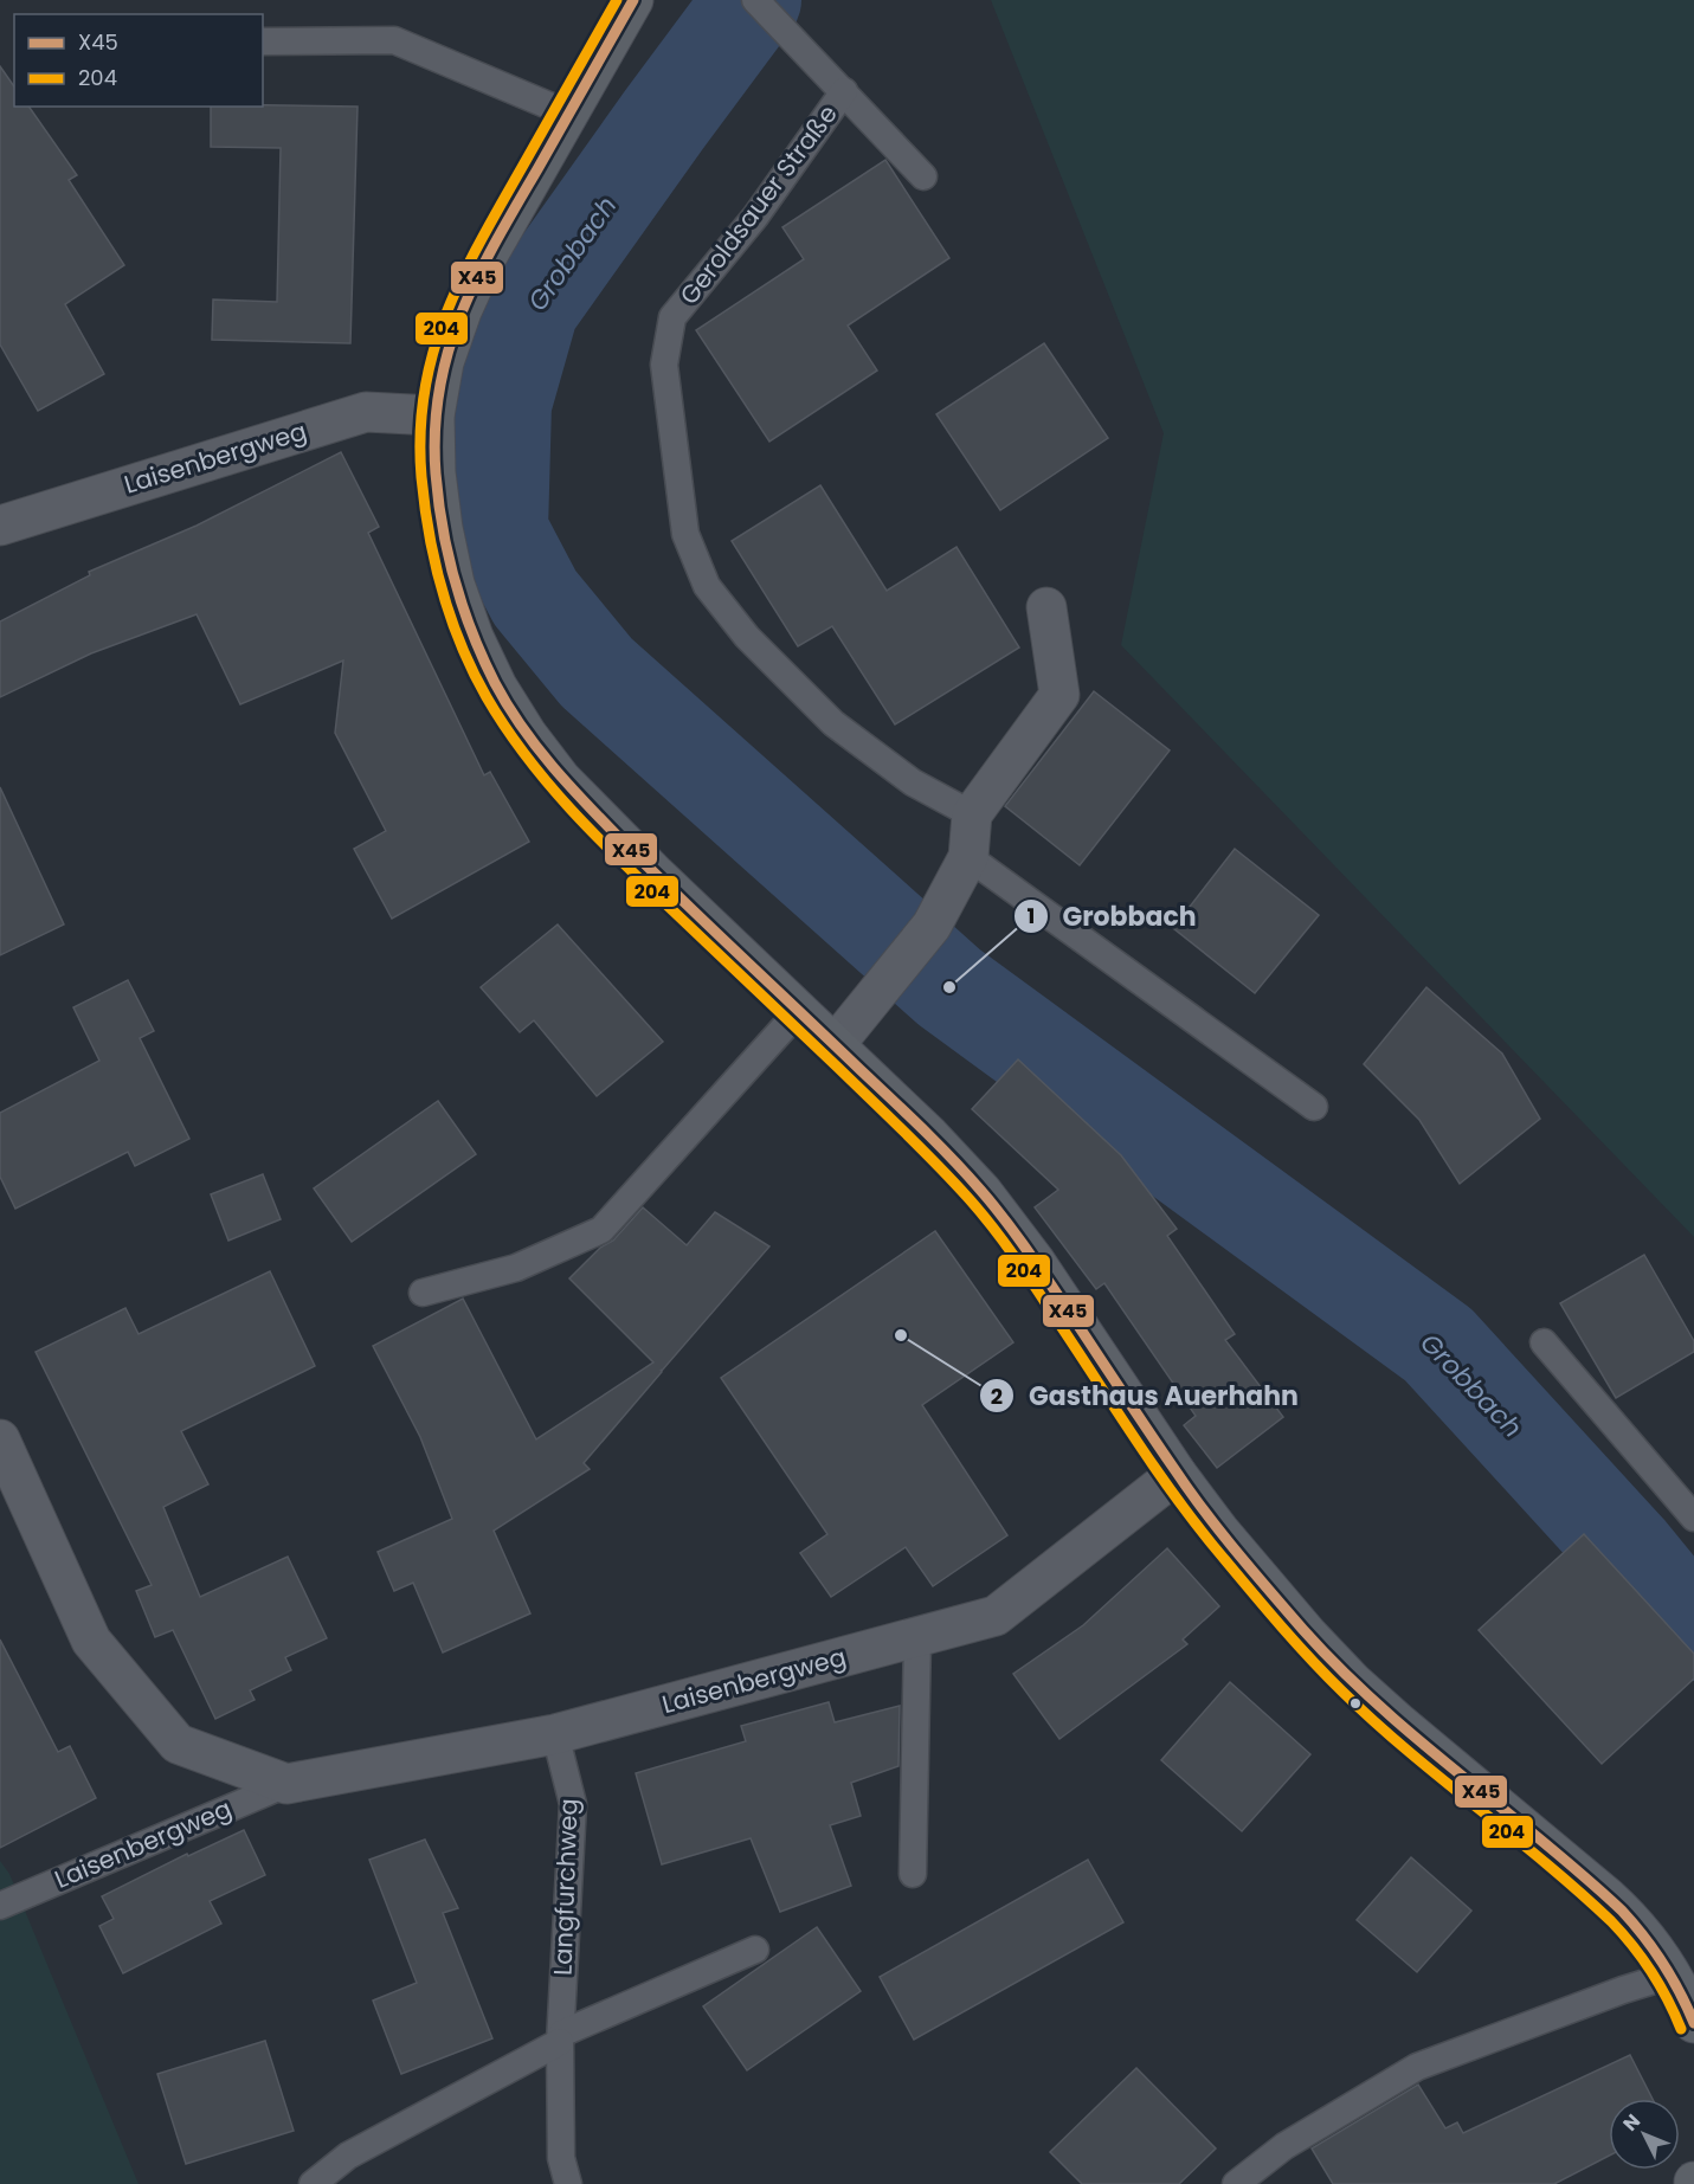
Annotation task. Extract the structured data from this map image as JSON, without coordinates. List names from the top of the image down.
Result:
{
  "streets": {
    "street": ["Laisenbergweg"],
    "lane": ["Geroldsauer Straße", "Langfurchweg"]
  },
  "crossings": [
    ["Laisenbergweg", "Langfurchweg"]
  ],
  "water": ["Grobbach"],
  "places": ["Grobbach", "Gasthaus Auerhahn"],
  "lines": ["transit line X45", "transit line 204"],
  "legend": ["X45", "204"],
  "north": "top left"
}
